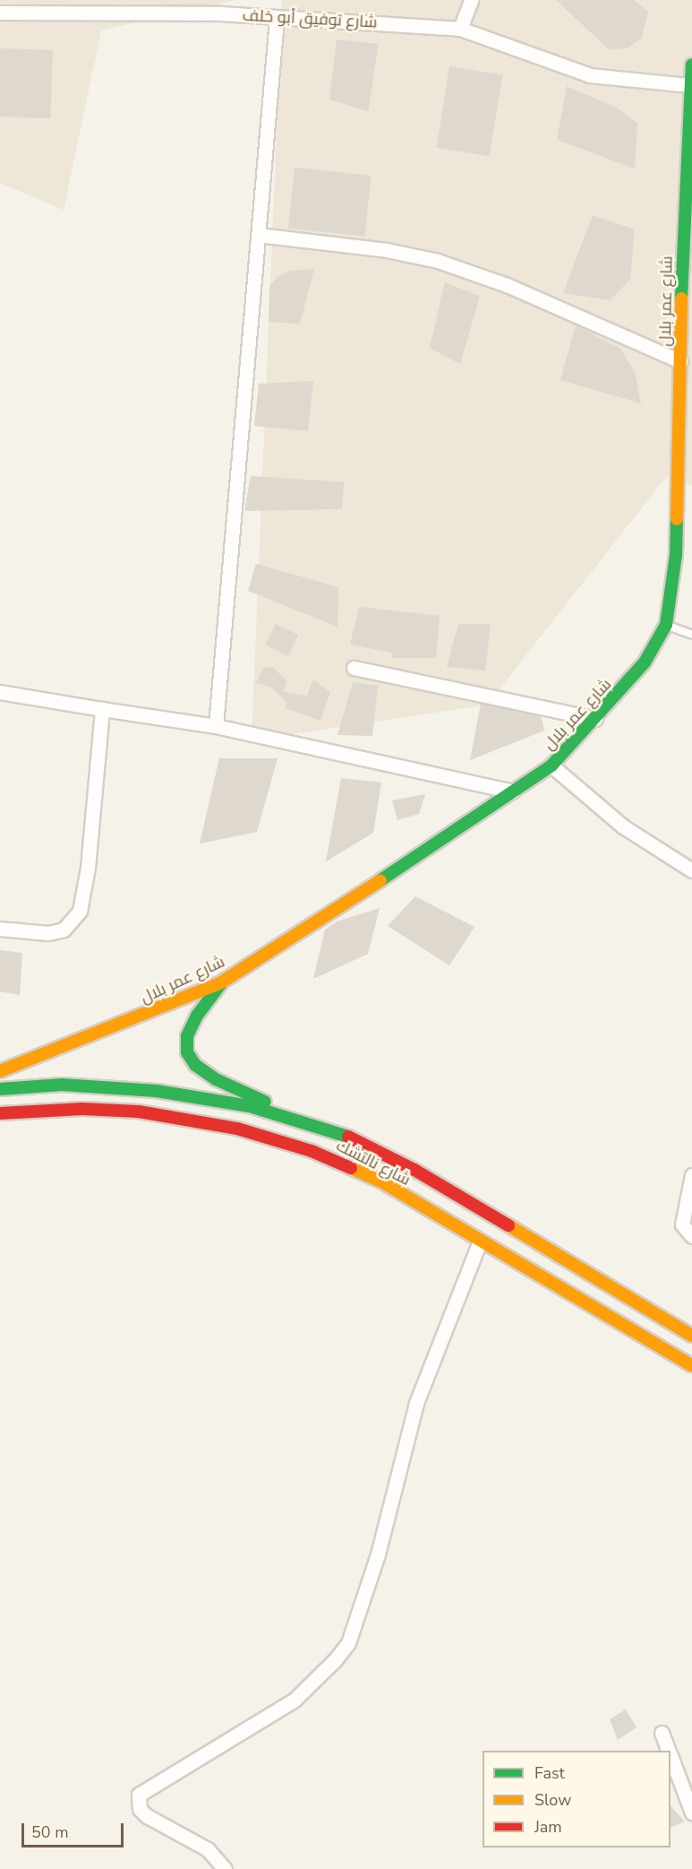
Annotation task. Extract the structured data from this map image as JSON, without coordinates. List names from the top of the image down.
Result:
{
  "streets": {
    "street": ["شارع توفيق أبو خلف", "شارع عمر بلال", "شارع نالتشك"]
  },
  "crossings": [
    ["شارع توفيق أبو خلف", "شارع عمر بلال"]
  ],
  "legend": ["Fast", "Slow", "Jam"],
  "scale_bar": "50 m"
}
